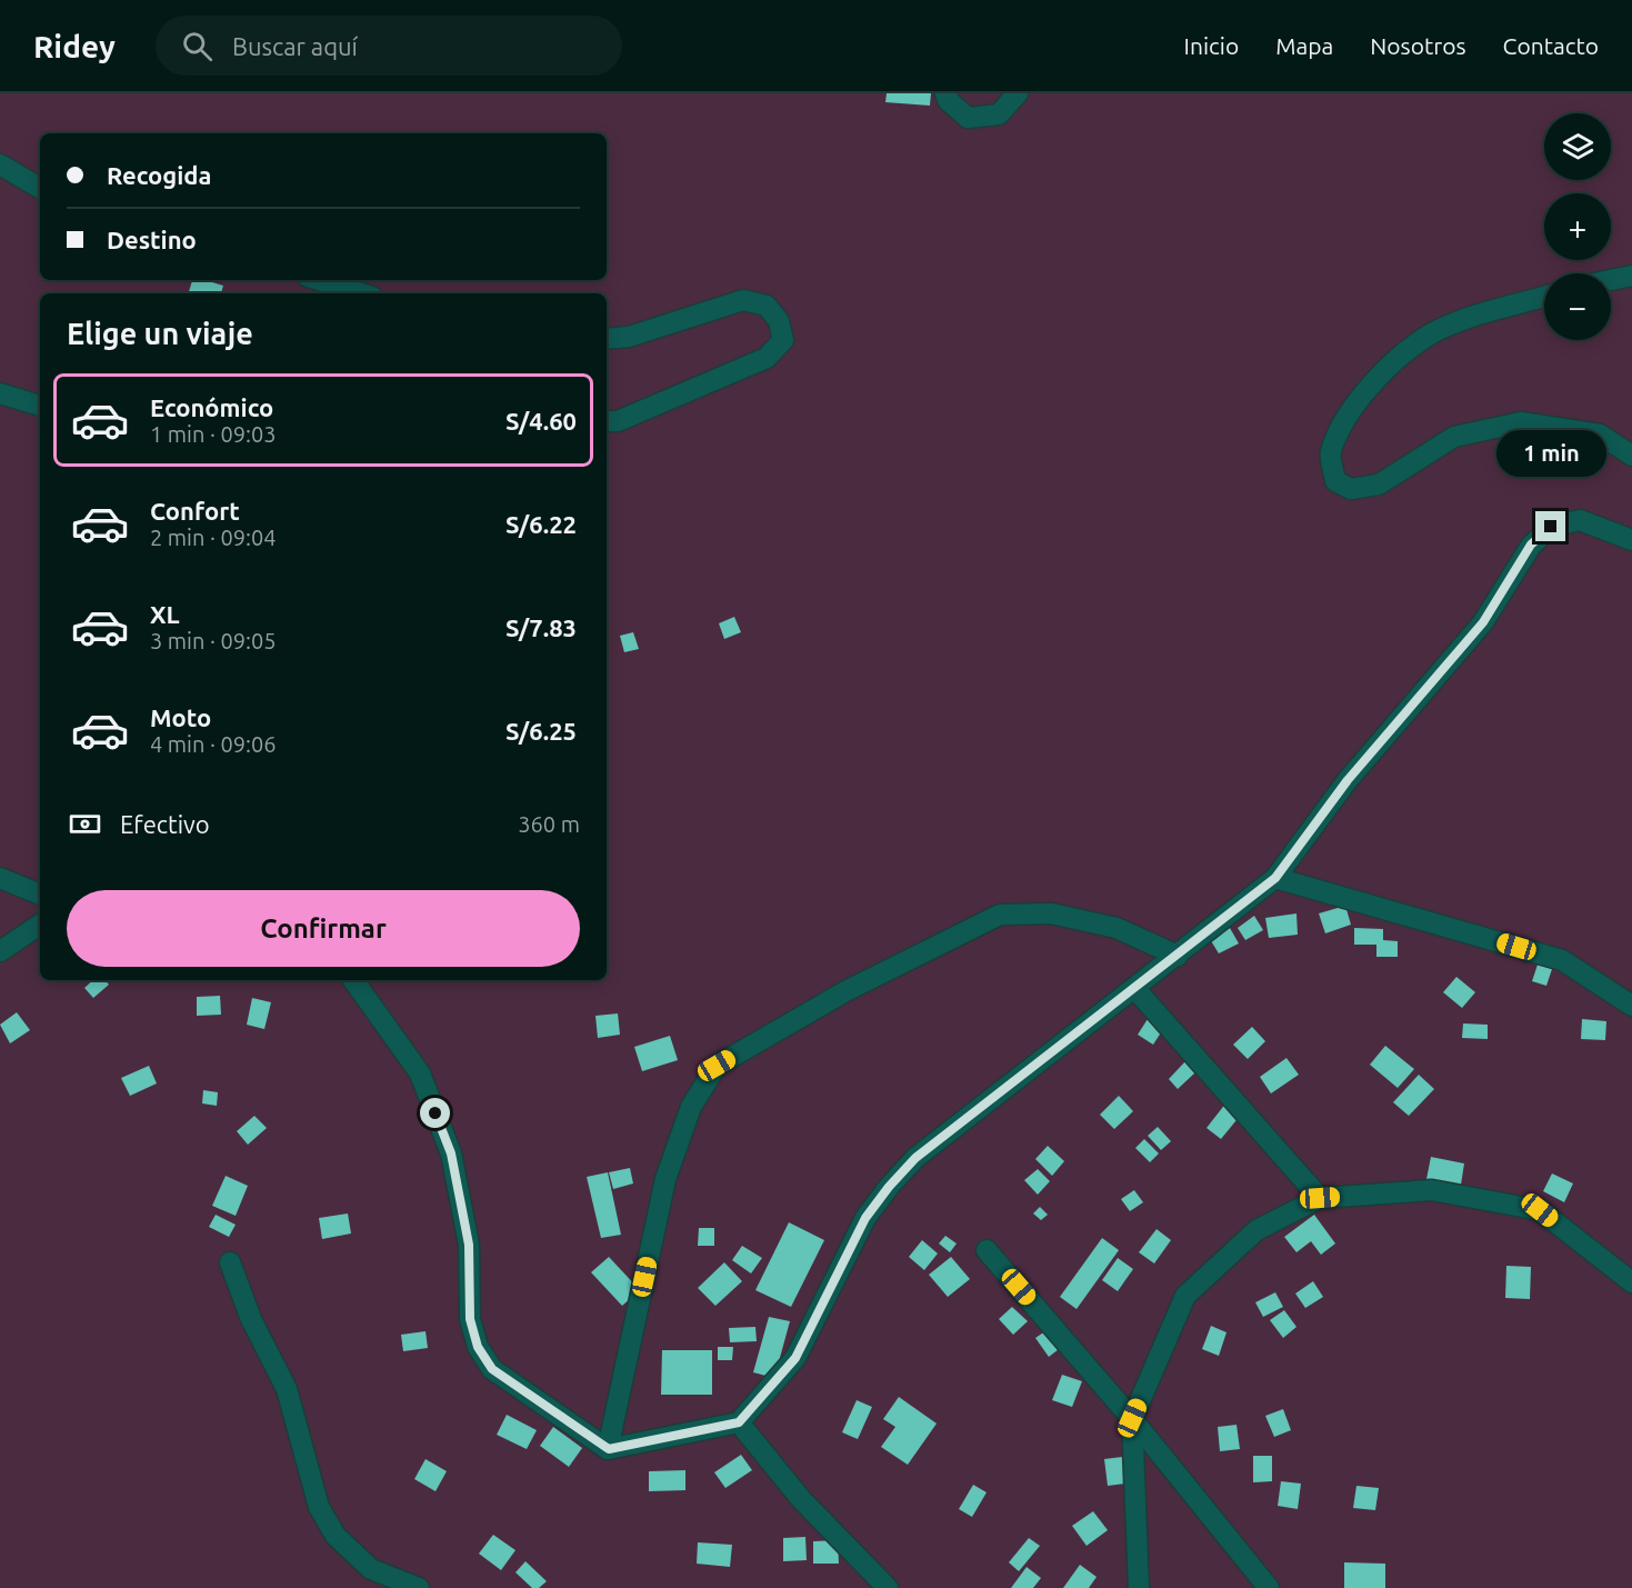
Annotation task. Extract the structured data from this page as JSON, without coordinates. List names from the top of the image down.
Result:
{
  "page": {
    "header": "Ridey",
    "search": "Buscar aquí",
    "nav": [
      "Inicio",
      "Mapa",
      "Nosotros",
      "Contacto"
    ],
    "map_buttons": ["+", "−"],
    "banner": ["Recogida", "Destino"],
    "heading": "Elige un viaje",
    "list": [
      {
        "name": "Económico",
        "note": "1 min · 09:03",
        "value": "S/4.60"
      },
      {
        "name": "Confort",
        "note": "2 min · 09:04",
        "value": "S/6.22"
      },
      {
        "name": "XL",
        "note": "3 min · 09:05",
        "value": "S/7.83"
      },
      {
        "name": "Moto",
        "note": "4 min · 09:06",
        "value": "S/6.25"
      }
    ],
    "bubble": "1 min",
    "pay": ["Efectivo", "360 m"],
    "buttons": "Confirmar"
  }
}
